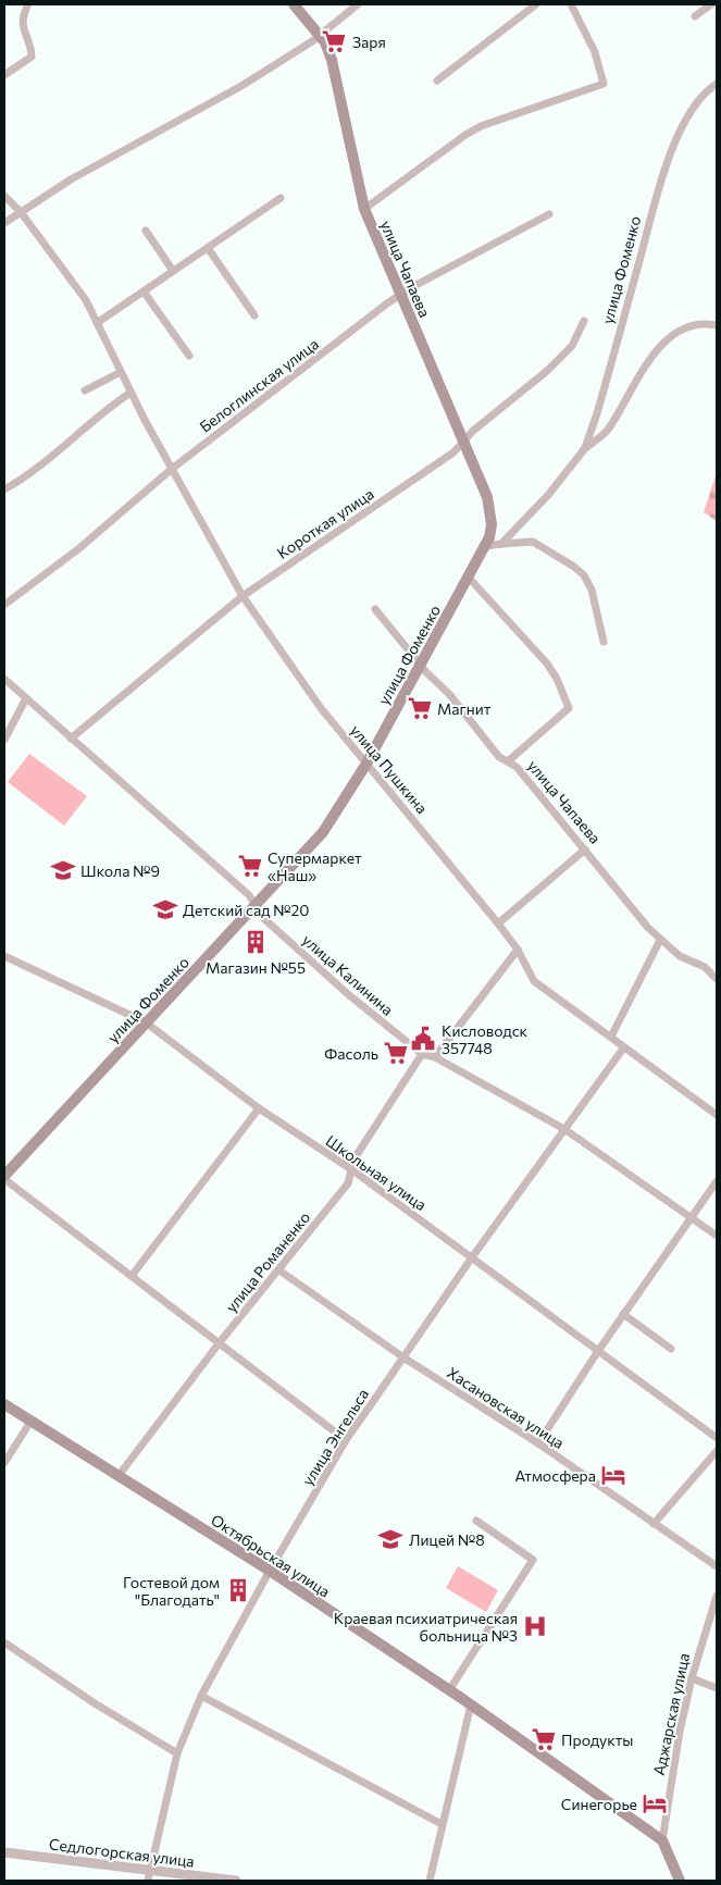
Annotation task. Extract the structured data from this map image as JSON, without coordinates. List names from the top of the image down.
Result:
{
  "streets": {
    "main road": ["улица Чапаева", "улица Фоменко", "Октябрьская улица"],
    "street": [
      "Белоглинская улица",
      "Короткая улица",
      "улица Пушкина",
      "улица Калинина",
      "Школьная улица",
      "улица Романенко",
      "Хасановская улица",
      "улица Энгельса",
      "Аджарская улица",
      "Седлогорская улица"
    ]
  },
  "crossings": [
    ["улица Чапаева", "улица Фоменко"],
    ["улица Чапаева", "Белоглинская улица"],
    ["улица Чапаева", "Короткая улица"],
    ["улица Фоменко", "улица Пушкина"],
    ["улица Фоменко", "улица Калинина"],
    ["улица Фоменко", "Школьная улица"],
    ["Белоглинская улица", "улица Пушкина"],
    ["Короткая улица", "улица Пушкина"],
    ["Короткая улица", "улица Калинина"],
    ["улица Пушкина", "улица Энгельса"],
    ["улица Калинина", "улица Романенко"],
    ["улица Калинина", "улица Энгельса"],
    ["Школьная улица", "улица Романенко"],
    ["Школьная улица", "улица Энгельса"],
    ["улица Романенко", "Хасановская улица"],
    ["улица Романенко", "Октябрьская улица"],
    ["Хасановская улица", "улица Энгельса"],
    ["улица Энгельса", "Октябрьская улица"],
    ["улица Энгельса", "Седлогорская улица"],
    ["Октябрьская улица", "Аджарская улица"]
  ],
  "places": {
    "supermarket": [
      "Заря",
      "Магнит",
      "Супермаркет «Наш»",
      "Фасоль",
      "Продукты"
    ],
    "school or university": ["Школа №9", "Детский сад №20", "Лицей №8"],
    "building": ["Магазин №55", "Гостевой дом \"Благодать\""],
    "public building": ["Кисловодск 357748"],
    "hotel": ["Атмосфера", "Синегорье"],
    "hospital": ["Краевая психиатрическая больница №3"]
  }
}
